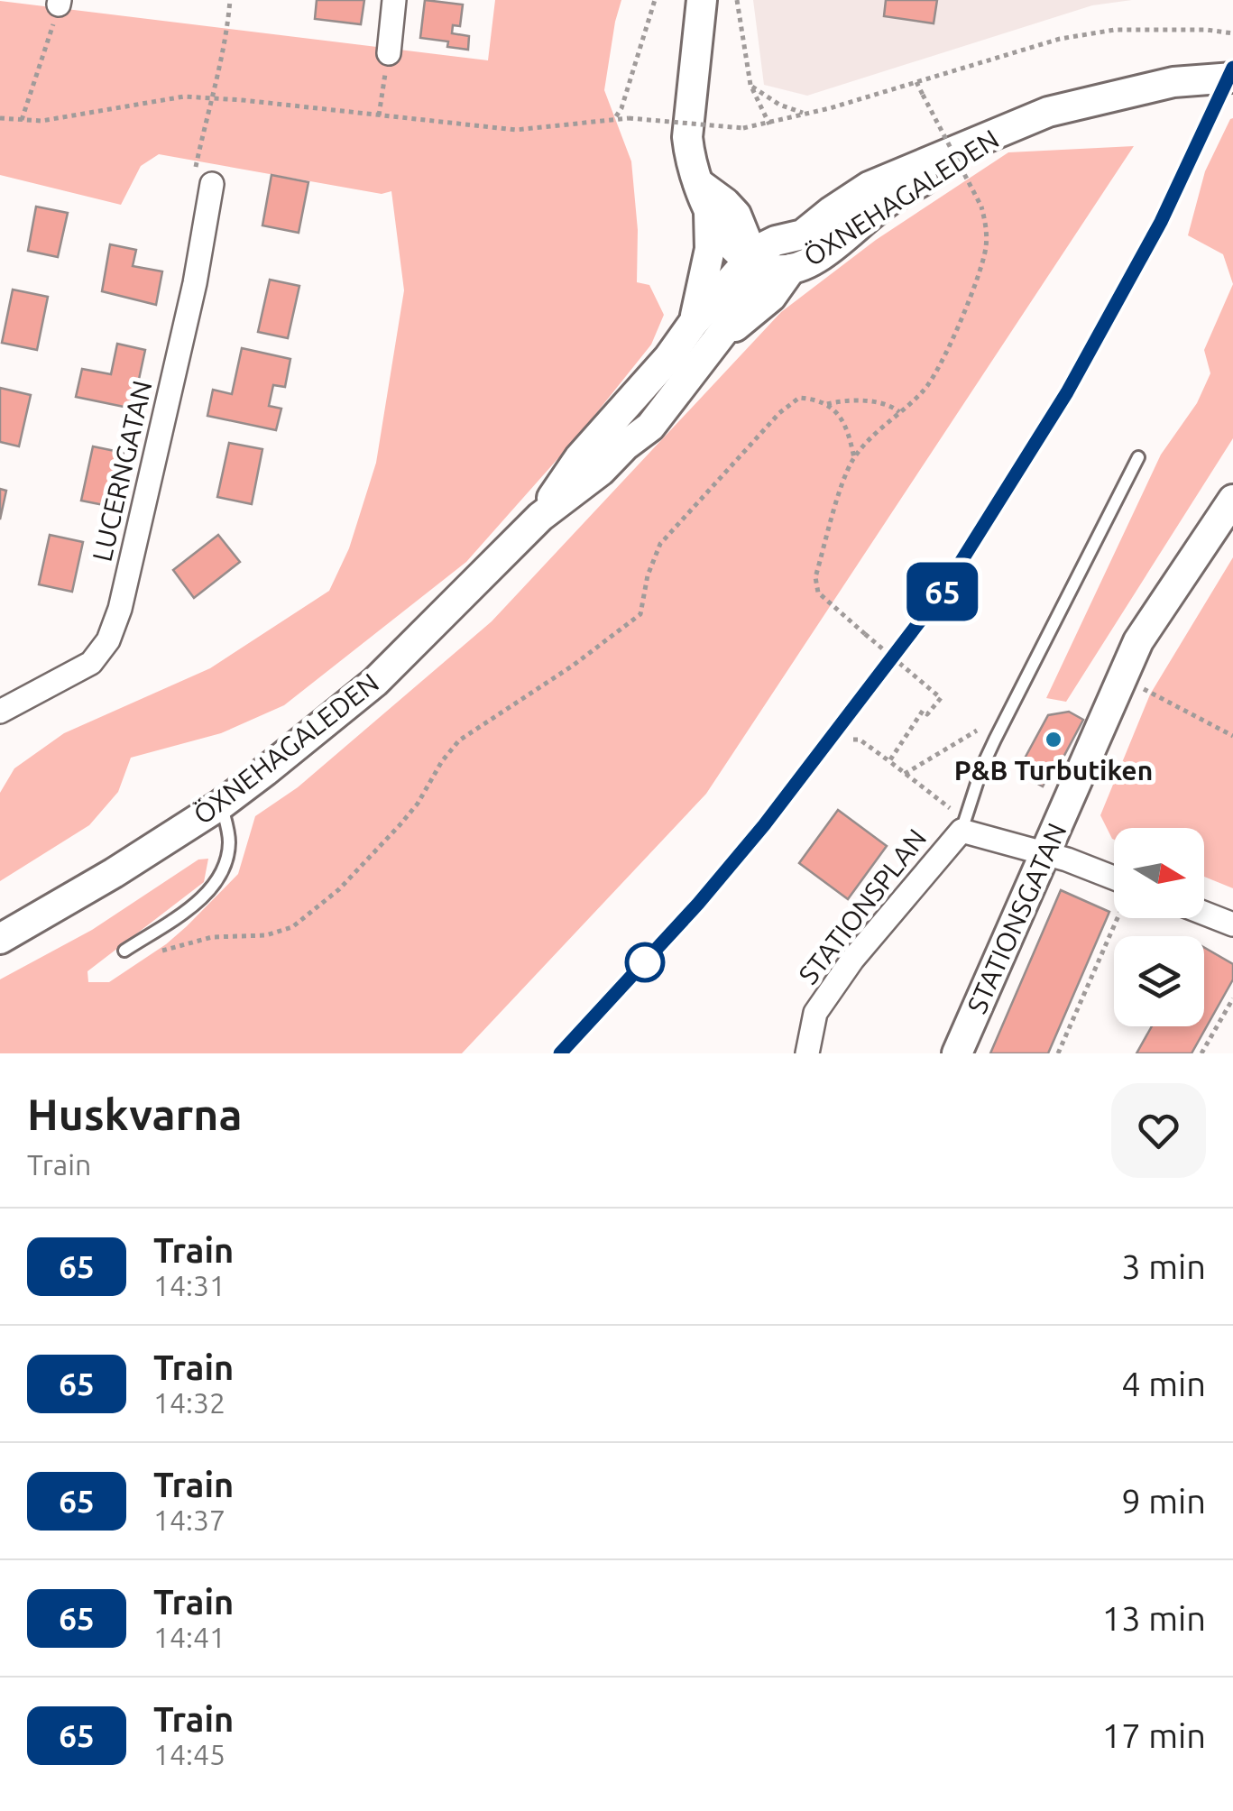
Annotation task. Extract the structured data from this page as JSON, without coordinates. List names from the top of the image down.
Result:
{
  "streets": {
    "street": [
      "ÖXNEHAGALEDEN",
      "LUCERNGATAN",
      "STATIONSPLAN",
      "STATIONSGATAN"
    ]
  },
  "crossings": [
    ["STATIONSPLAN", "STATIONSGATAN"]
  ],
  "places": ["P&B Turbutiken"],
  "north": "right",
  "page": {
    "on_map": "65",
    "heading": ["Huskvarna", "Train"],
    "list": [
      {
        "mark": "65",
        "name": "Train",
        "note": "14:31",
        "value": "3 min"
      },
      {
        "mark": "65",
        "name": "Train",
        "note": "14:32",
        "value": "4 min"
      },
      {
        "mark": "65",
        "name": "Train",
        "note": "14:37",
        "value": "9 min"
      },
      {
        "mark": "65",
        "name": "Train",
        "note": "14:41",
        "value": "13 min"
      },
      {
        "mark": "65",
        "name": "Train",
        "note": "14:45",
        "value": "17 min"
      }
    ]
  }
}
